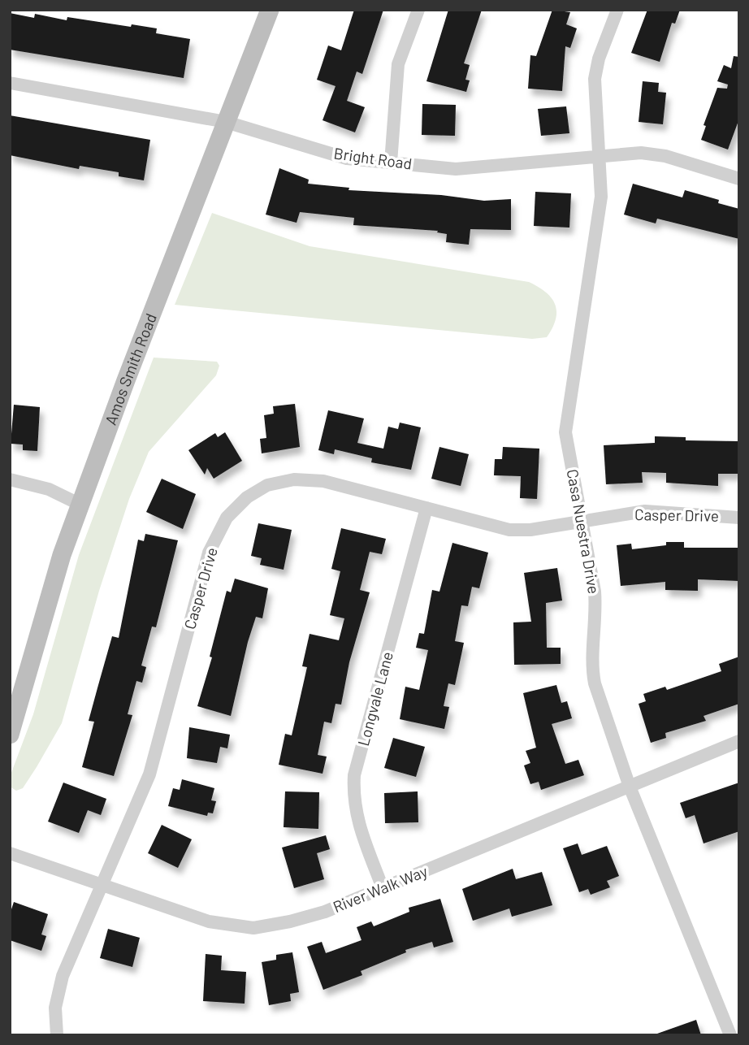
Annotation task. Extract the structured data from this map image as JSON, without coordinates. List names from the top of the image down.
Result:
{
  "streets": {
    "street": [
      "Bright Road",
      "Amos Smith Road",
      "Casper Drive",
      "Casa Nuestra Drive",
      "Longvale Lane",
      "River Walk Way"
    ]
  },
  "crossings": [
    ["Bright Road", "Amos Smith Road"],
    ["Bright Road", "Casa Nuestra Drive"],
    ["Casper Drive", "Casa Nuestra Drive"],
    ["Casper Drive", "Longvale Lane"],
    ["Casper Drive", "River Walk Way"],
    ["Casa Nuestra Drive", "River Walk Way"],
    ["Longvale Lane", "River Walk Way"]
  ]
}
